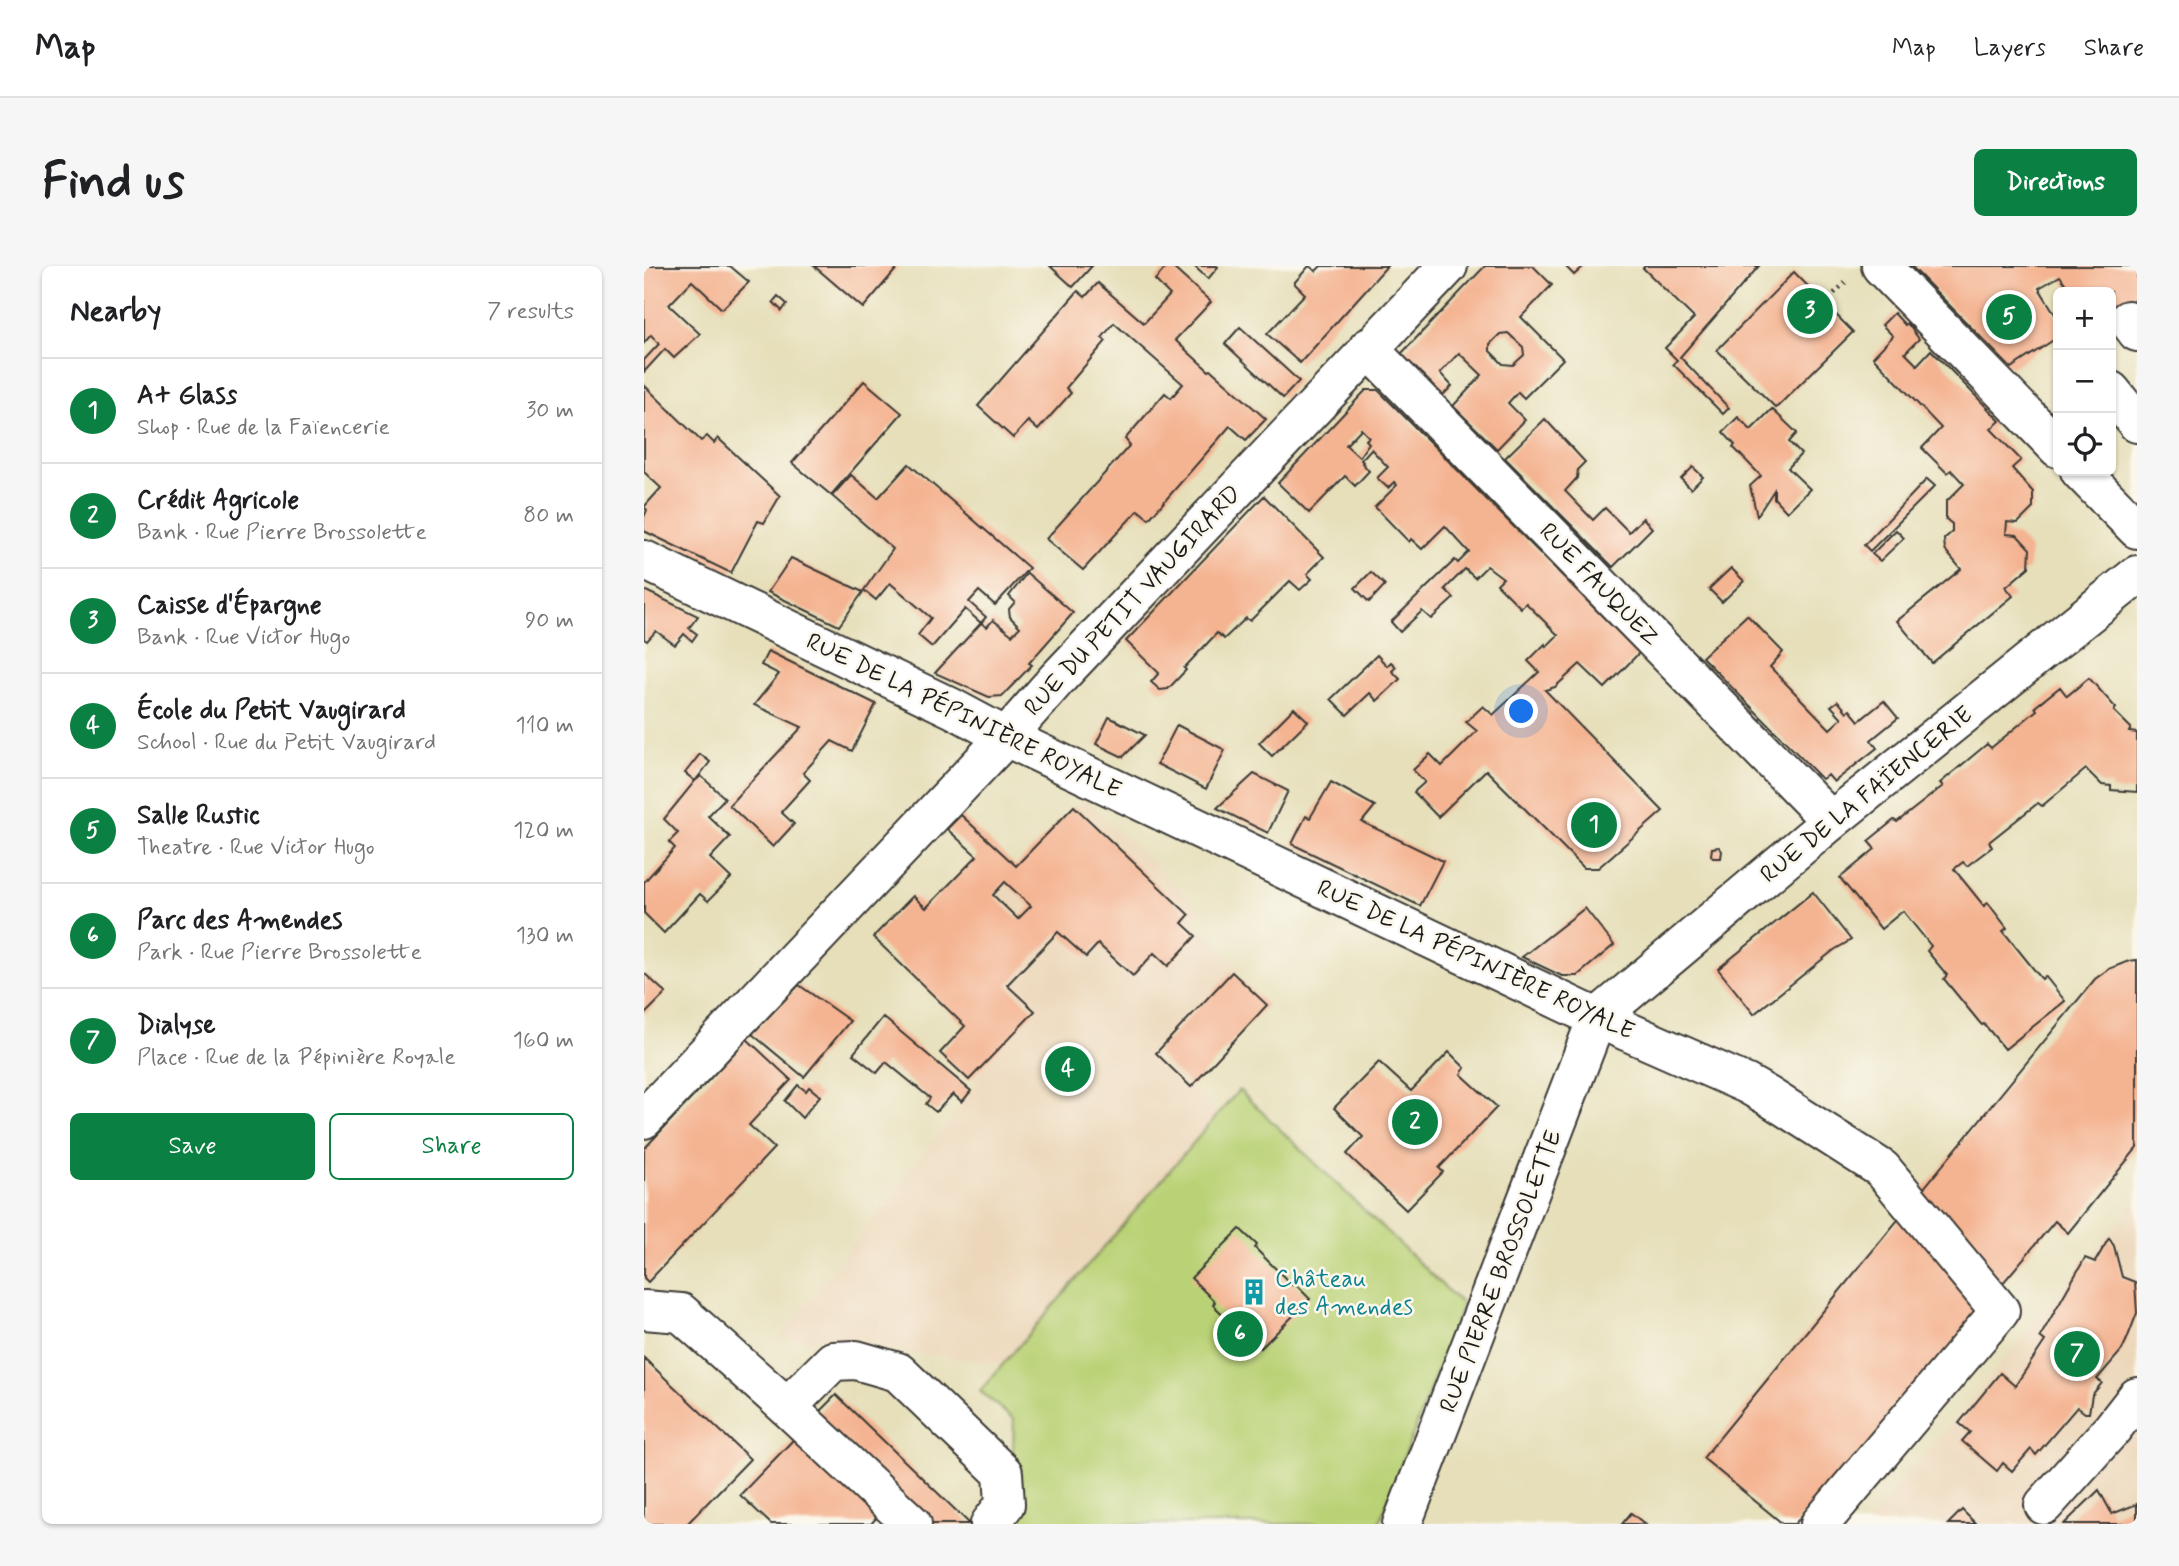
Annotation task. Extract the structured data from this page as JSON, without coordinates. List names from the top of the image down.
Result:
{
  "streets": {
    "street": [
      "RUE FAUQUEZ",
      "RUE DU PETIT VAUGIRARD",
      "RUE DE LA PÉPINIÈRE ROYALE",
      "RUE DE LA FAÏENCERIE",
      "RUE PIERRE BROSSOLETTE"
    ]
  },
  "crossings": [
    ["RUE FAUQUEZ", "RUE DU PETIT VAUGIRARD"],
    ["RUE FAUQUEZ", "RUE DE LA FAÏENCERIE"],
    ["RUE DU PETIT VAUGIRARD", "RUE DE LA PÉPINIÈRE ROYALE"],
    ["RUE DE LA PÉPINIÈRE ROYALE", "RUE DE LA FAÏENCERIE"],
    ["RUE DE LA PÉPINIÈRE ROYALE", "RUE PIERRE BROSSOLETTE"],
    ["RUE DE LA FAÏENCERIE", "RUE PIERRE BROSSOLETTE"]
  ],
  "places": {
    "building": ["Château des Amendes"]
  },
  "page": {
    "header": "Map",
    "nav": ["Map", "Layers", "Share"],
    "buttons": [
      "Directions",
      ["Save", "Share"]
    ],
    "title": "Find us",
    "heading": ["Nearby", "7 results"],
    "pins": [
      "3",
      "5",
      "1",
      "4",
      "2",
      "6",
      "7"
    ],
    "map_buttons": ["+", "−"],
    "list": [
      {
        "mark": "1",
        "name": "A+ Glass",
        "note": "Shop · Rue de la Faïencerie",
        "value": "30 m"
      },
      {
        "mark": "2",
        "name": "Crédit Agricole",
        "note": "Bank · Rue Pierre Brossolette",
        "value": "80 m"
      },
      {
        "mark": "3",
        "name": "Caisse d'Épargne",
        "note": "Bank · Rue Victor Hugo",
        "value": "90 m"
      },
      {
        "mark": "4",
        "name": "École du Petit Vaugirard",
        "note": "School · Rue du Petit Vaugirard",
        "value": "110 m"
      },
      {
        "mark": "5",
        "name": "Salle Rustic",
        "note": "Theatre · Rue Victor Hugo",
        "value": "120 m"
      },
      {
        "mark": "6",
        "name": "Parc des Amendes",
        "note": "Park · Rue Pierre Brossolette",
        "value": "130 m"
      },
      {
        "mark": "7",
        "name": "Dialyse",
        "note": "Place · Rue de la Pépinière Royale",
        "value": "160 m"
      }
    ]
  }
}
